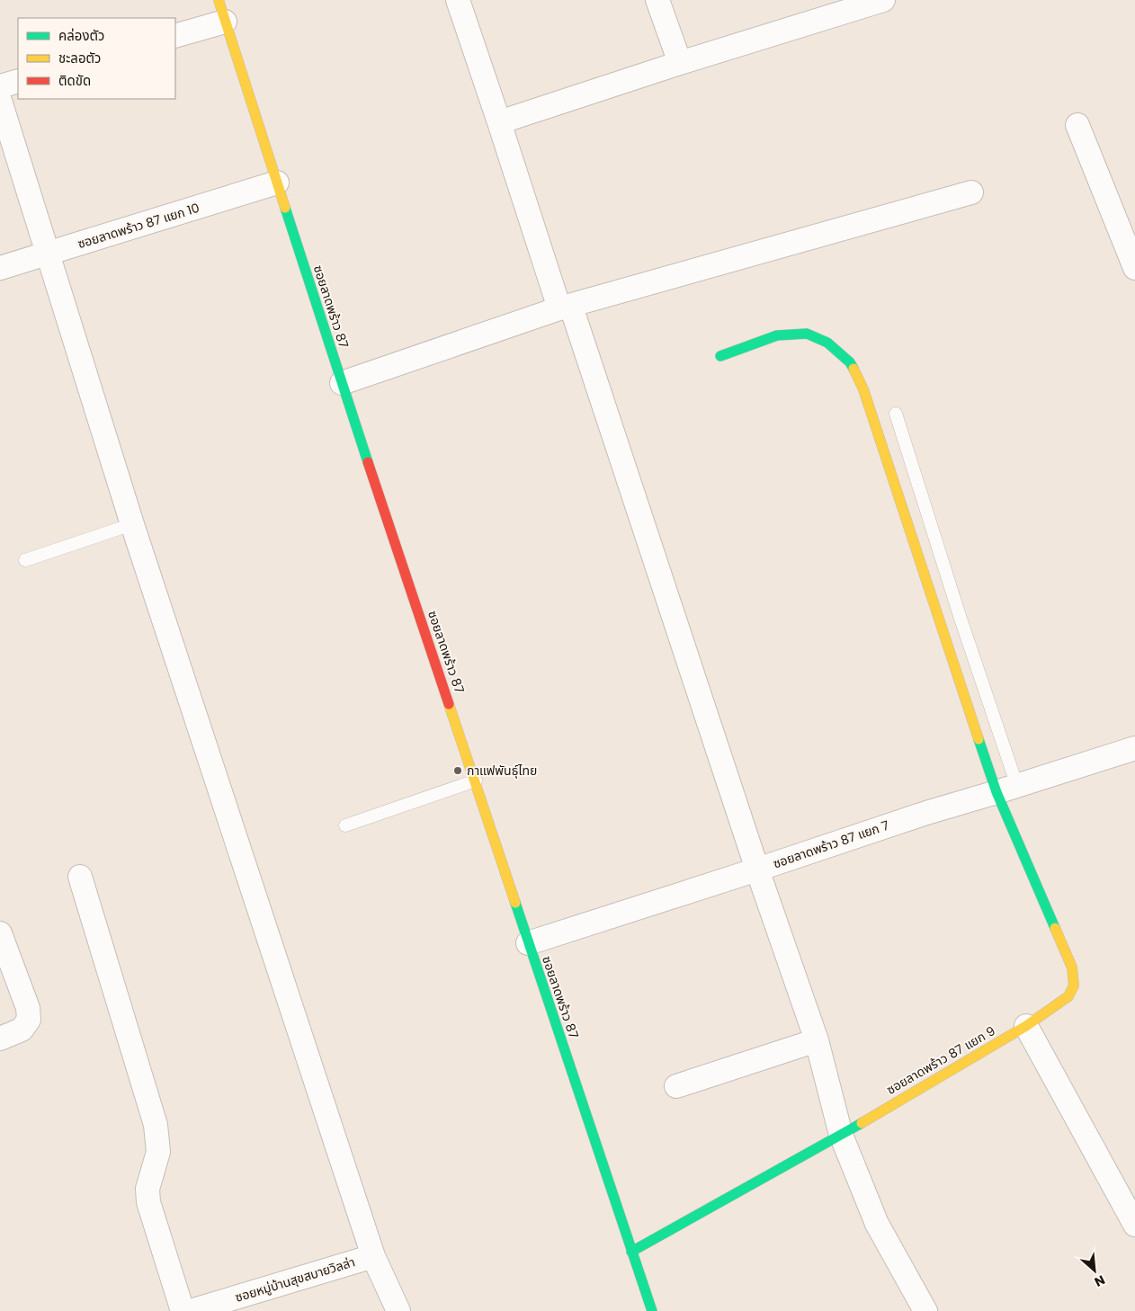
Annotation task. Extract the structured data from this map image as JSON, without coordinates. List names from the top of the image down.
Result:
{
  "streets": {
    "street": [
      "ซอยลาดพร้าว 87 แยก 10",
      "ซอยลาดพร้าว 87",
      "ซอยลาดพร้าว 87 แยก 7",
      "ซอยลาดพร้าว 87 แยก 9",
      "ซอยหมู่บ้านสุขสบายวิลล่า"
    ]
  },
  "crossings": [
    ["ซอยลาดพร้าว 87 แยก 10", "ซอยลาดพร้าว 87"],
    ["ซอยลาดพร้าว 87", "ซอยลาดพร้าว 87 แยก 7"],
    ["ซอยลาดพร้าว 87", "ซอยลาดพร้าว 87 แยก 9"],
    ["ซอยลาดพร้าว 87 แยก 7", "ซอยลาดพร้าว 87 แยก 9"]
  ],
  "places": ["กาแฟพันธ์ุไทย"],
  "legend": ["คล่องตัว", "ชะลอตัว", "ติดขัด"],
  "north": "bottom right"
}
